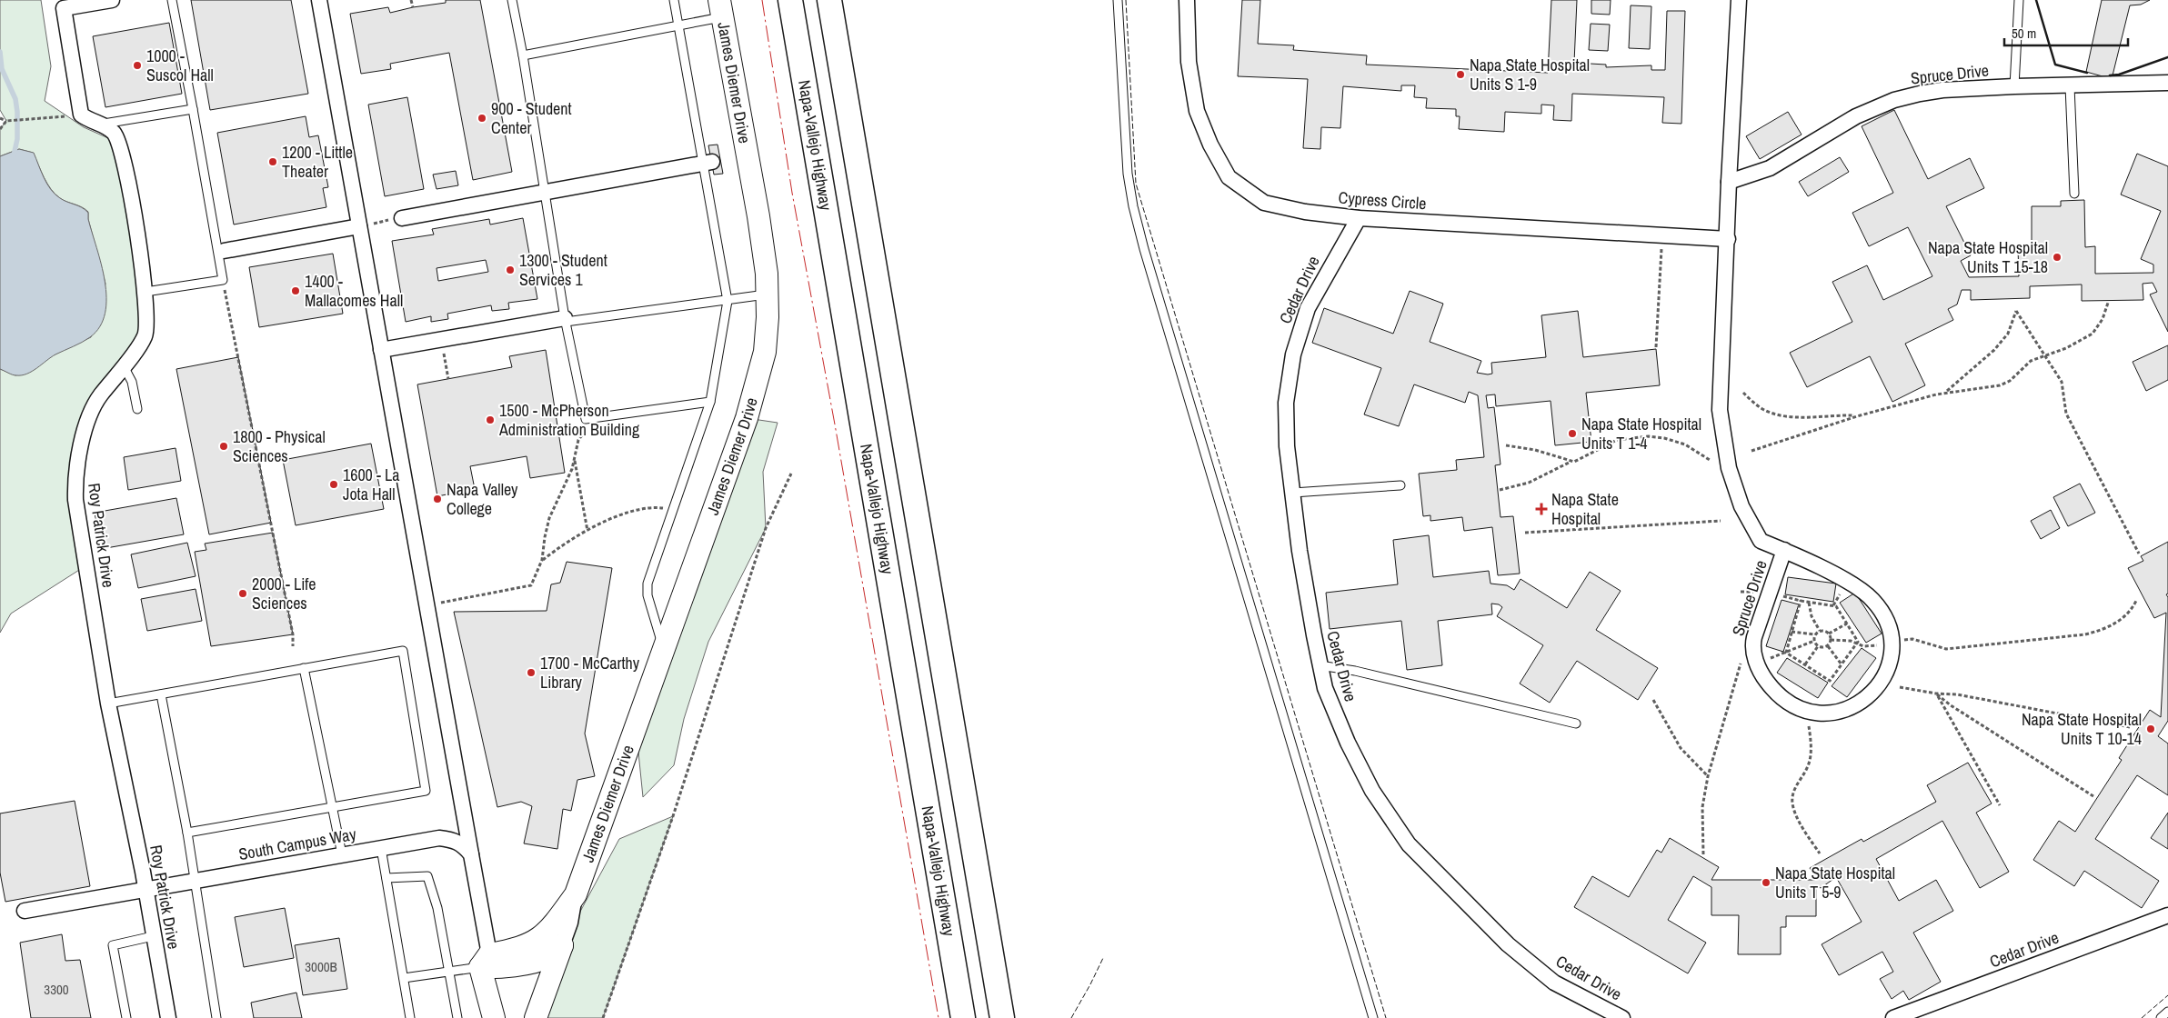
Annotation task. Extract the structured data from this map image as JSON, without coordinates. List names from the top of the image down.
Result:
{
  "streets": {
    "main road": ["Napa-Vallejo Highway"],
    "street": [
      "Spruce Drive",
      "James Diemer Drive",
      "Cypress Circle",
      "Cedar Drive",
      "Roy Patrick Drive",
      "South Campus Way"
    ]
  },
  "crossings": [
    ["Spruce Drive", "Cypress Circle"],
    ["Cypress Circle", "Cedar Drive"],
    ["Roy Patrick Drive", "South Campus Way"]
  ],
  "places": {
    "other": [
      "1000 - Suscol Hall",
      "Napa State Hospital Units S 1-9",
      "900 - Student Center",
      "1200 - Little Theater",
      "Napa State Hospital Units T 15-18",
      "1300 - Student Services 1",
      "1400 - Mallacomes Hall",
      "1500 - McPherson Administration Building",
      "Napa State Hospital Units T 1-4",
      "1800 - Physical Sciences",
      "1600 - La Jota Hall",
      "Napa Valley College",
      "2000 - Life Sciences",
      "1700 - McCarthy Library",
      "Napa State Hospital Units T 10-14",
      "Napa State Hospital Units T 5-9"
    ],
    "health": ["Napa State Hospital"]
  },
  "house_numbers": ["3000B", "3300"],
  "scale_bar": "50 m"
}
